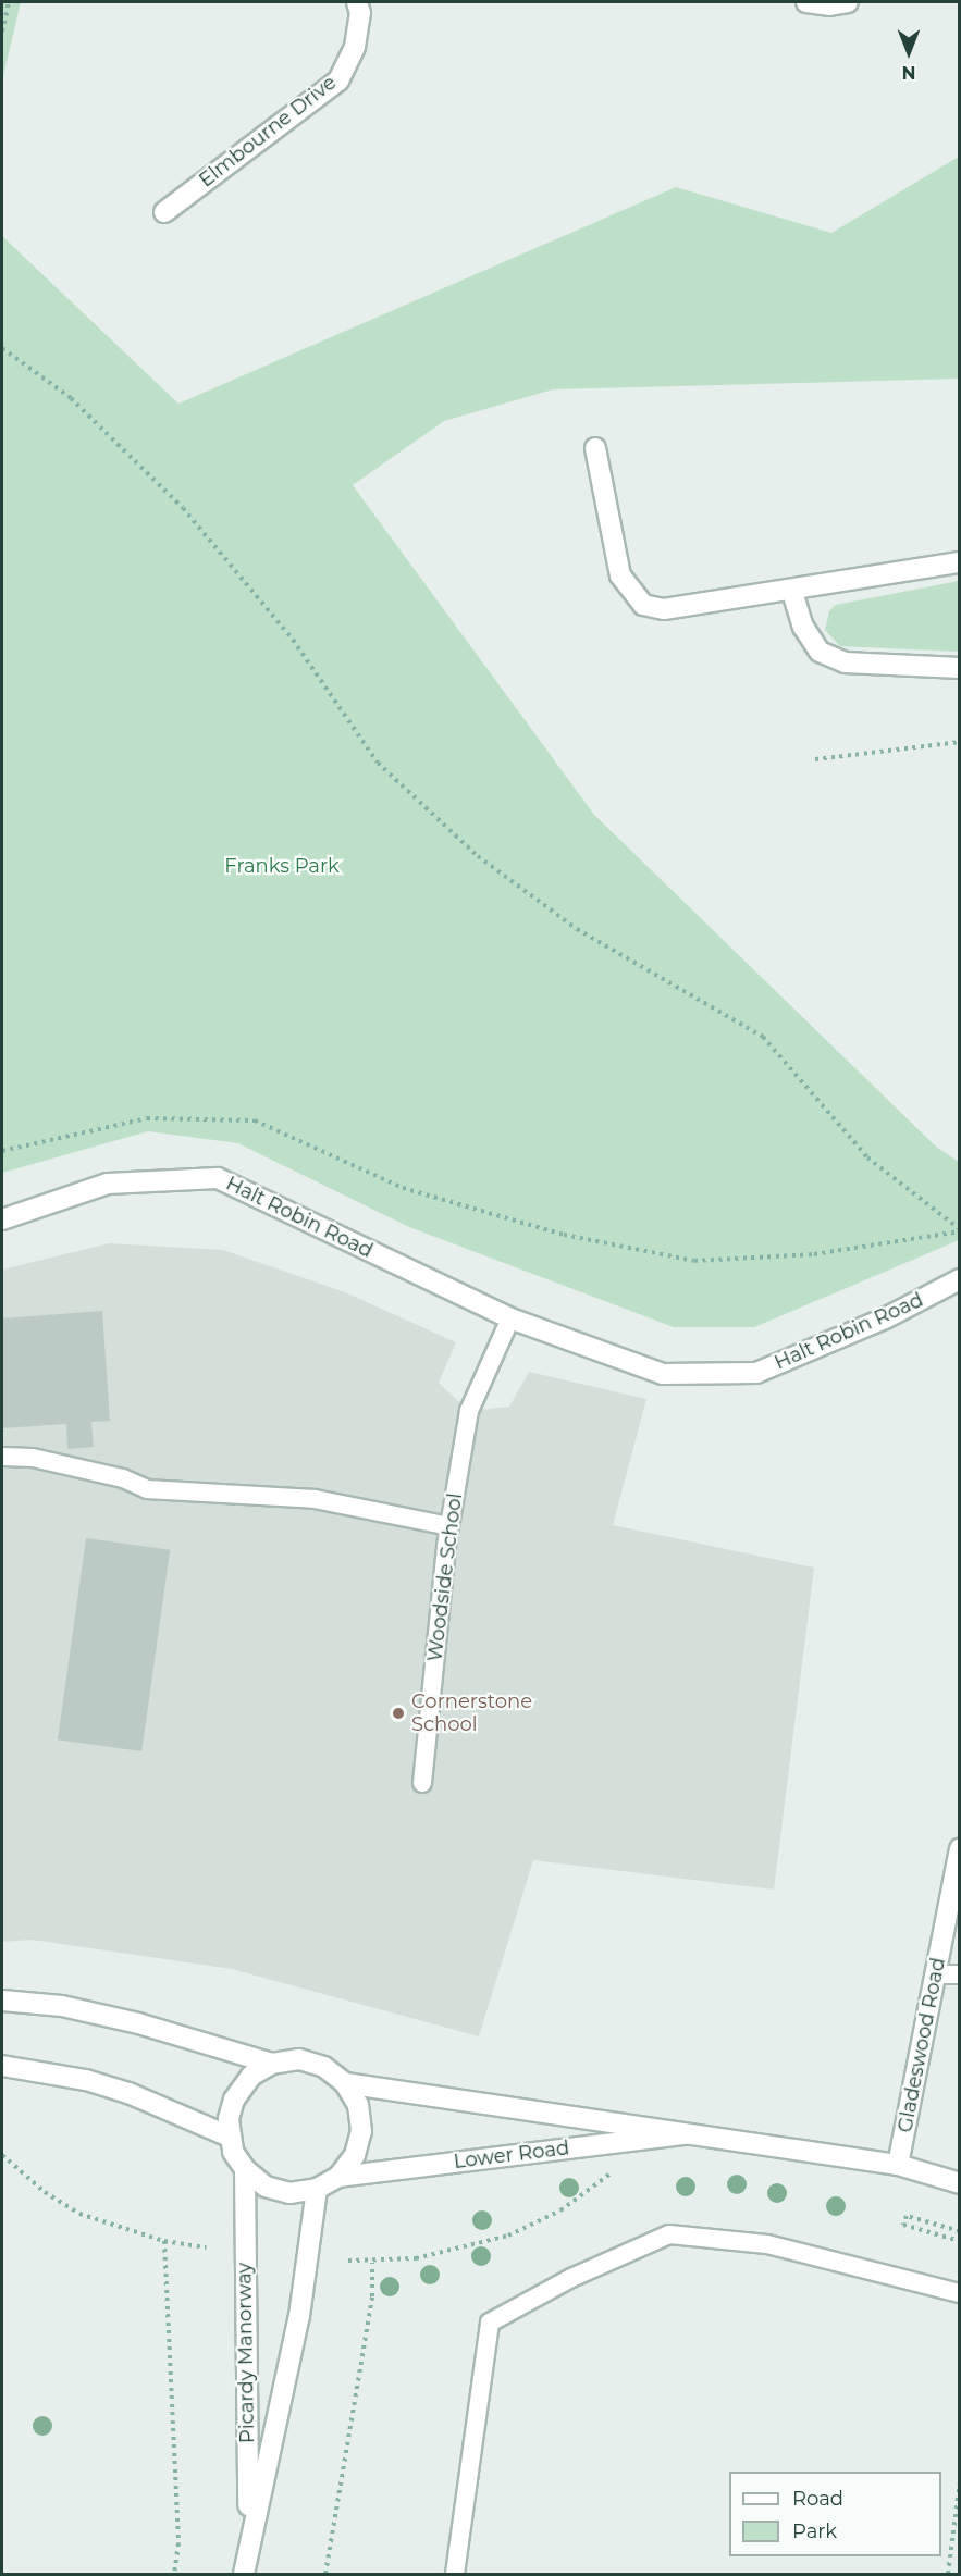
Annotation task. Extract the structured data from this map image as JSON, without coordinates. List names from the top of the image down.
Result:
{
  "streets": {
    "main road": [
      "Elmbourne Drive",
      "Halt Robin Road",
      "Gladeswood Road",
      "Lower Road",
      "Picardy Manorway"
    ],
    "lane": ["Woodside School"]
  },
  "crossings": [
    ["Halt Robin Road", "Woodside School"],
    ["Gladeswood Road", "Lower Road"],
    ["Lower Road", "Picardy Manorway"]
  ],
  "parks": ["Franks Park"],
  "places": ["Cornerstone School"],
  "legend": ["Road", "Park"],
  "north": "bottom"
}
